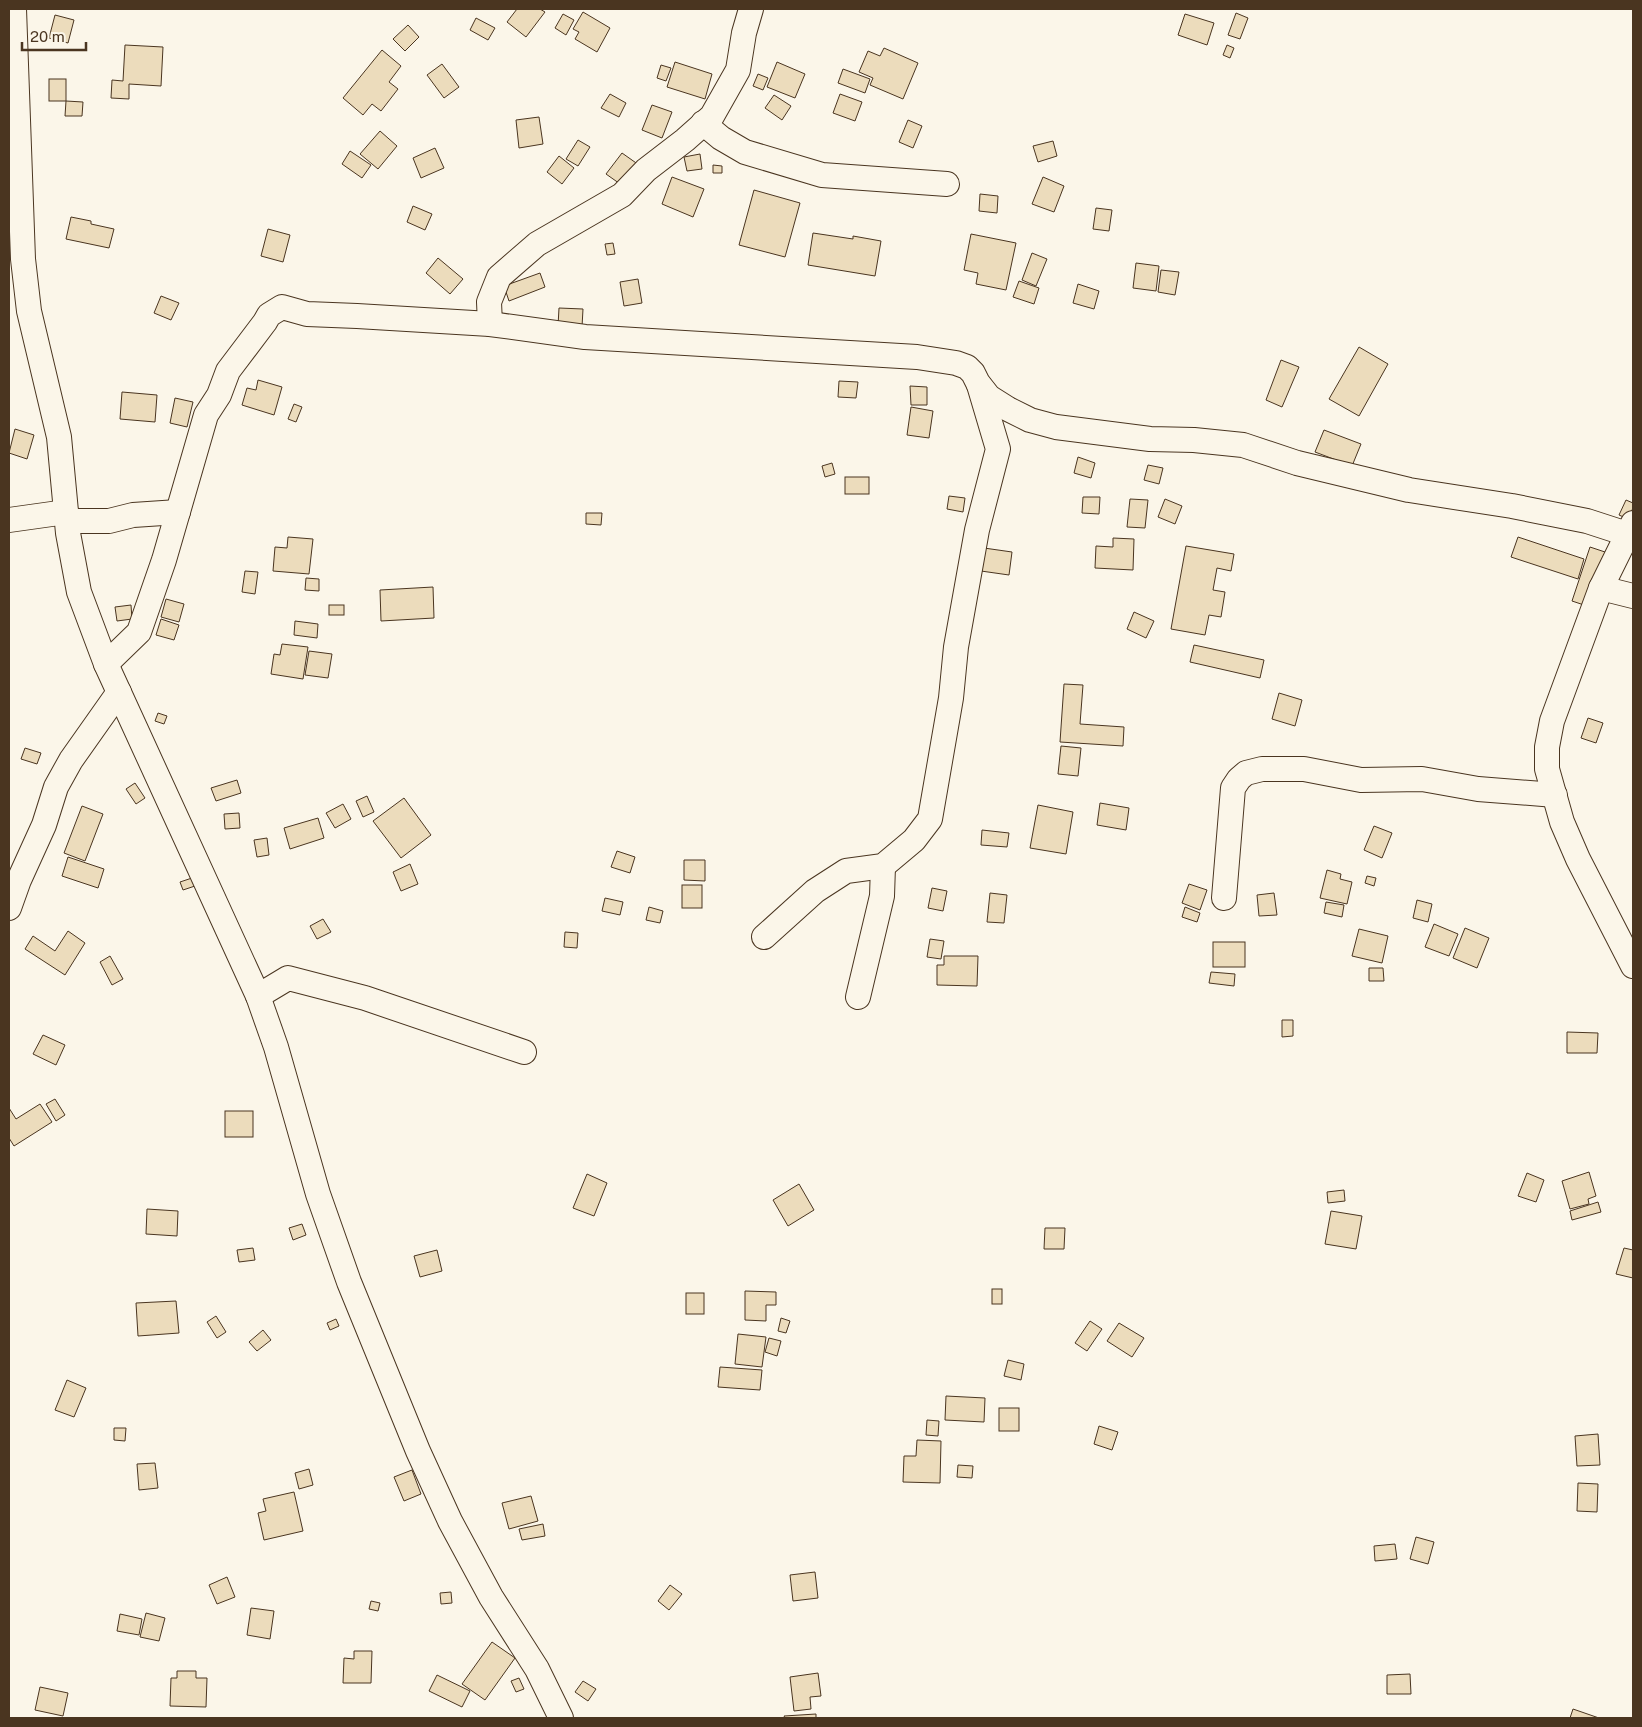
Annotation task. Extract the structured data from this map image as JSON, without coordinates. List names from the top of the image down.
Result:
{
  "scale_bar": "20 m"
}
